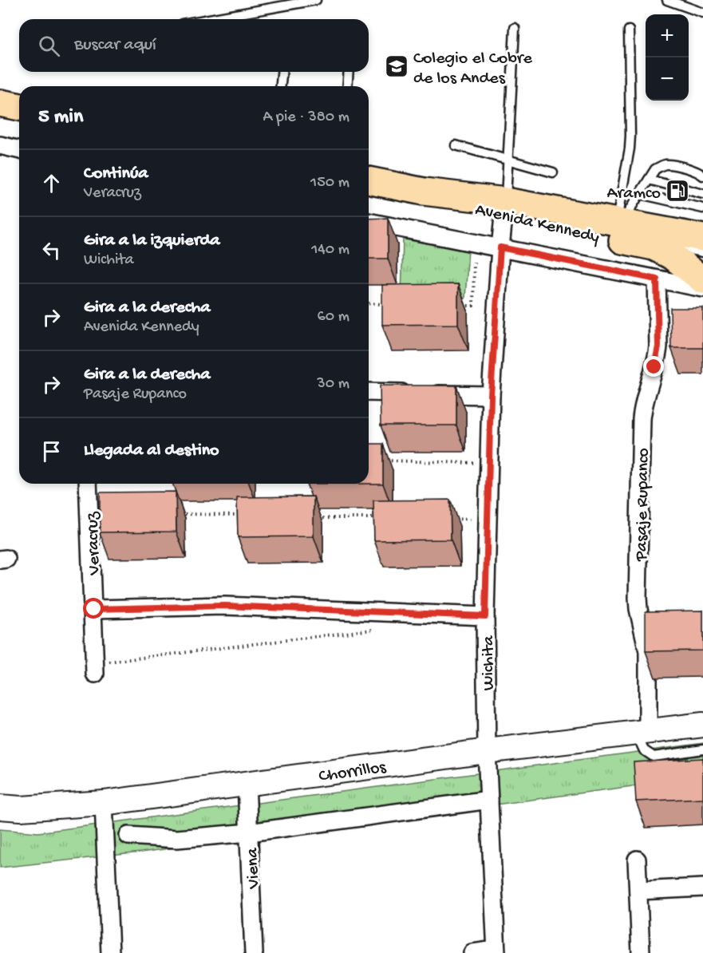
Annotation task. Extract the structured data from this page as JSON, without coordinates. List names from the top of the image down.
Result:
{
  "streets": {
    "main road": ["Avenida Kennedy"],
    "street": [
      "Pasaje Rupanco",
      "Veracruz",
      "Wichita",
      "Chorrillos",
      "Viena"
    ]
  },
  "crossings": [
    ["Avenida Kennedy", "Pasaje Rupanco"],
    ["Avenida Kennedy", "Wichita"],
    ["Pasaje Rupanco", "Chorrillos"],
    ["Wichita", "Chorrillos"],
    ["Chorrillos", "Viena"]
  ],
  "places": {
    "school or university": ["Colegio el Cobre de los Andes"],
    "fuel station": ["Aramco"]
  },
  "page": {
    "map_buttons": ["+", "−"],
    "search": "Buscar aquí",
    "heading": ["5 min", "A pie · 380 m"],
    "list": [
      ["Continúa", "Veracruz", "150 m"],
      ["Gira a la izquierda", "Wichita", "140 m"],
      ["Gira a la derecha", "Avenida Kennedy", "60 m"],
      ["Gira a la derecha", "Pasaje Rupanco", "30 m"],
      "Llegada al destino"
    ]
  }
}
